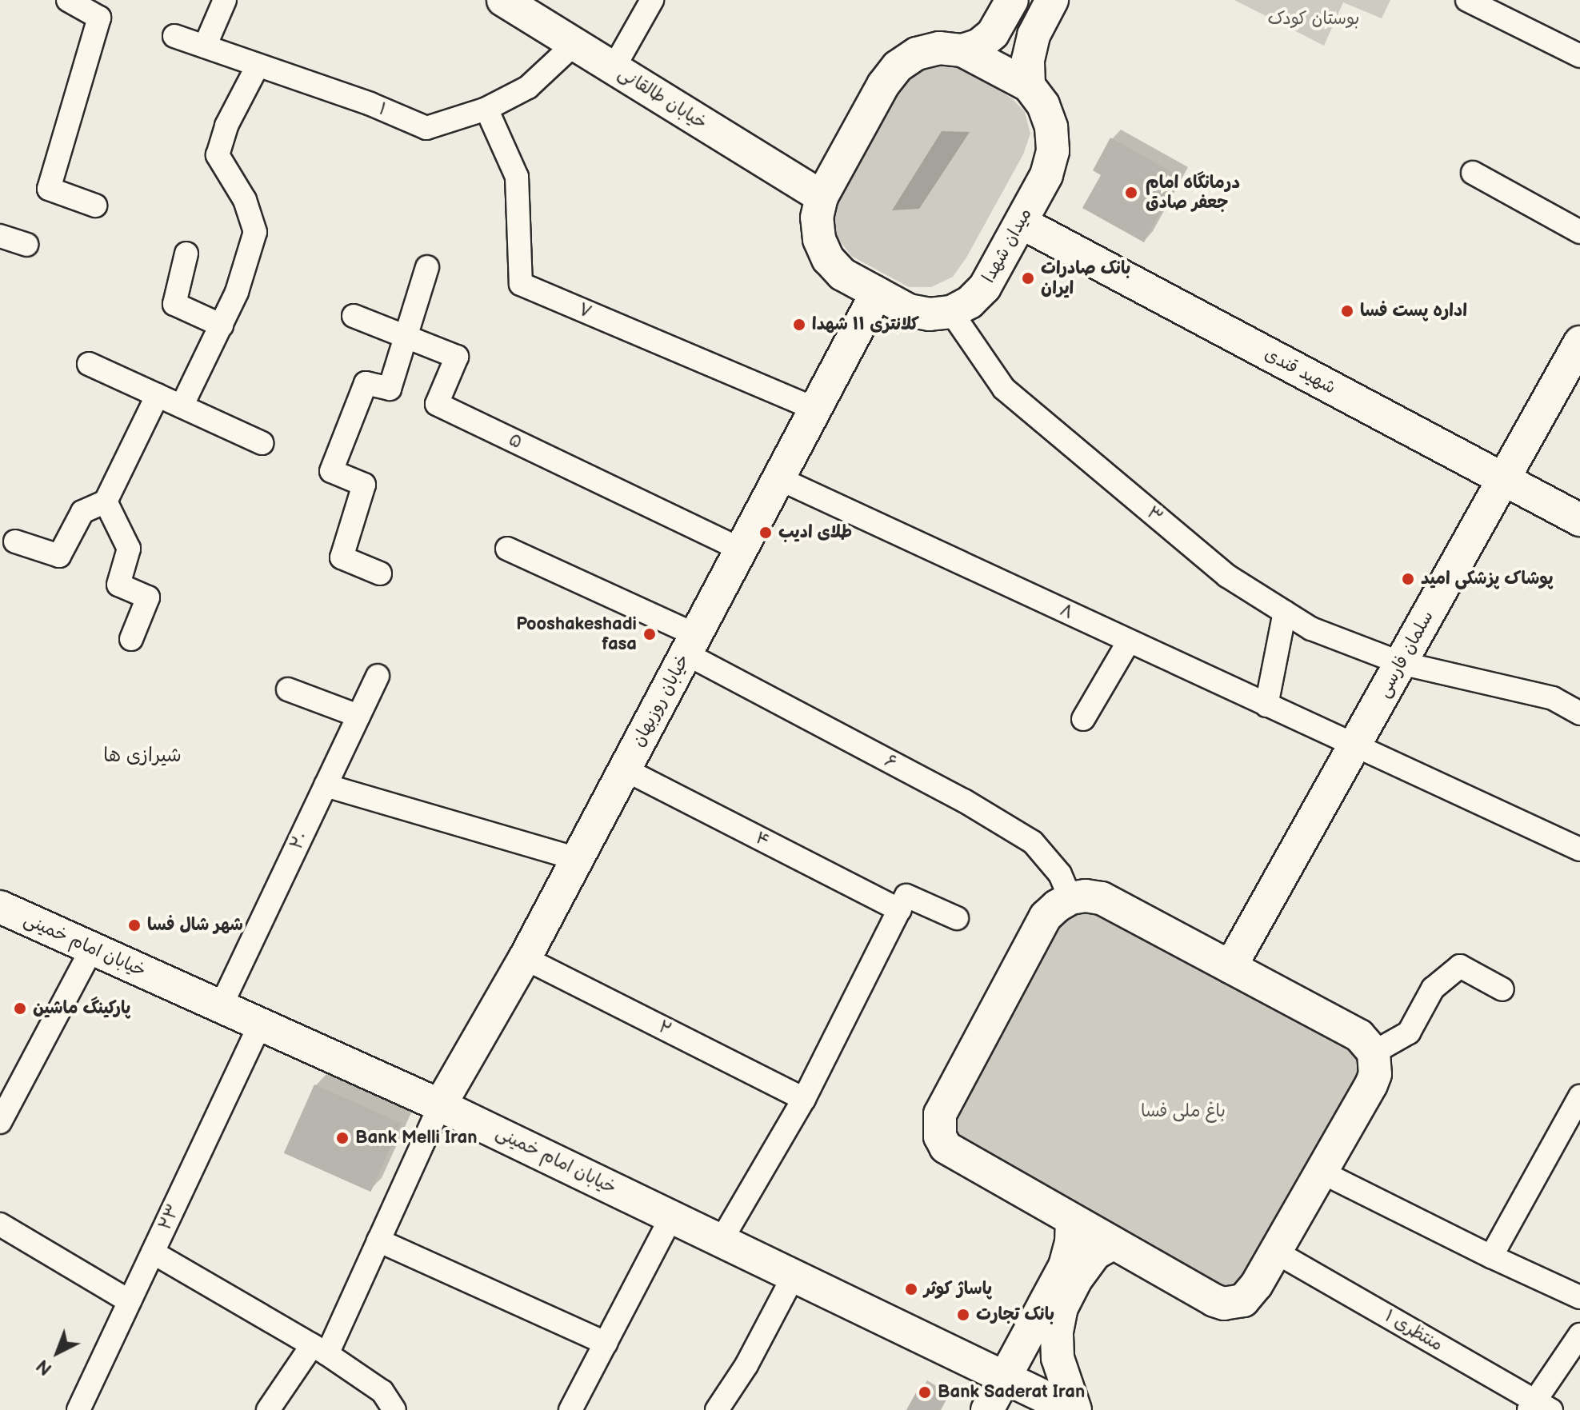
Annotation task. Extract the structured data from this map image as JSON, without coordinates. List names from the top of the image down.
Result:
{
  "streets": {
    "street": [
      "خیابان طالقانی",
      "۱",
      "میدان شهدا",
      "۷",
      "شهید قندی",
      "۵",
      "۳",
      "۸",
      "سلمان فارسی",
      "خیابان روزبهان",
      "۶",
      "۴",
      "۲۰",
      "خیابان امام خمینی",
      "۲",
      "۲۳",
      "منتظری ۱"
    ]
  },
  "crossings": [
    ["خیابان طالقانی", "۱"],
    ["خیابان طالقانی", "میدان شهدا"],
    ["۱", "۷"],
    ["میدان شهدا", "شهید قندی"],
    ["میدان شهدا", "۳"],
    ["میدان شهدا", "خیابان روزبهان"],
    ["۷", "خیابان روزبهان"],
    ["شهید قندی", "سلمان فارسی"],
    ["۵", "خیابان روزبهان"],
    ["۳", "سلمان فارسی"],
    ["۸", "سلمان فارسی"],
    ["۸", "خیابان روزبهان"],
    ["خیابان روزبهان", "۶"],
    ["خیابان روزبهان", "۴"],
    ["خیابان روزبهان", "خیابان امام خمینی"],
    ["خیابان روزبهان", "۲"],
    ["۲۰", "خیابان امام خمینی"],
    ["خیابان امام خمینی", "۲۳"]
  ],
  "districts": ["شیرازی ها"],
  "parks": ["بوستان کودک", "باغ ملی فسا"],
  "places": [
    "درمانگاه امام جعفر صادق",
    "بانک صادرات ایران",
    "اداره پست فسا",
    "کلانتری ۱۱ شهدا",
    "طلای ادیب",
    "پوشاک پزشکی امید",
    "Pooshakeshadi fasa",
    "شهر شال فسا",
    "پارکینگ ماشین",
    "Bank Melli Iran",
    "پاساژ کوثر",
    "بانک تجارت",
    "Bank Saderat Iran"
  ],
  "north": "bottom left"
}
